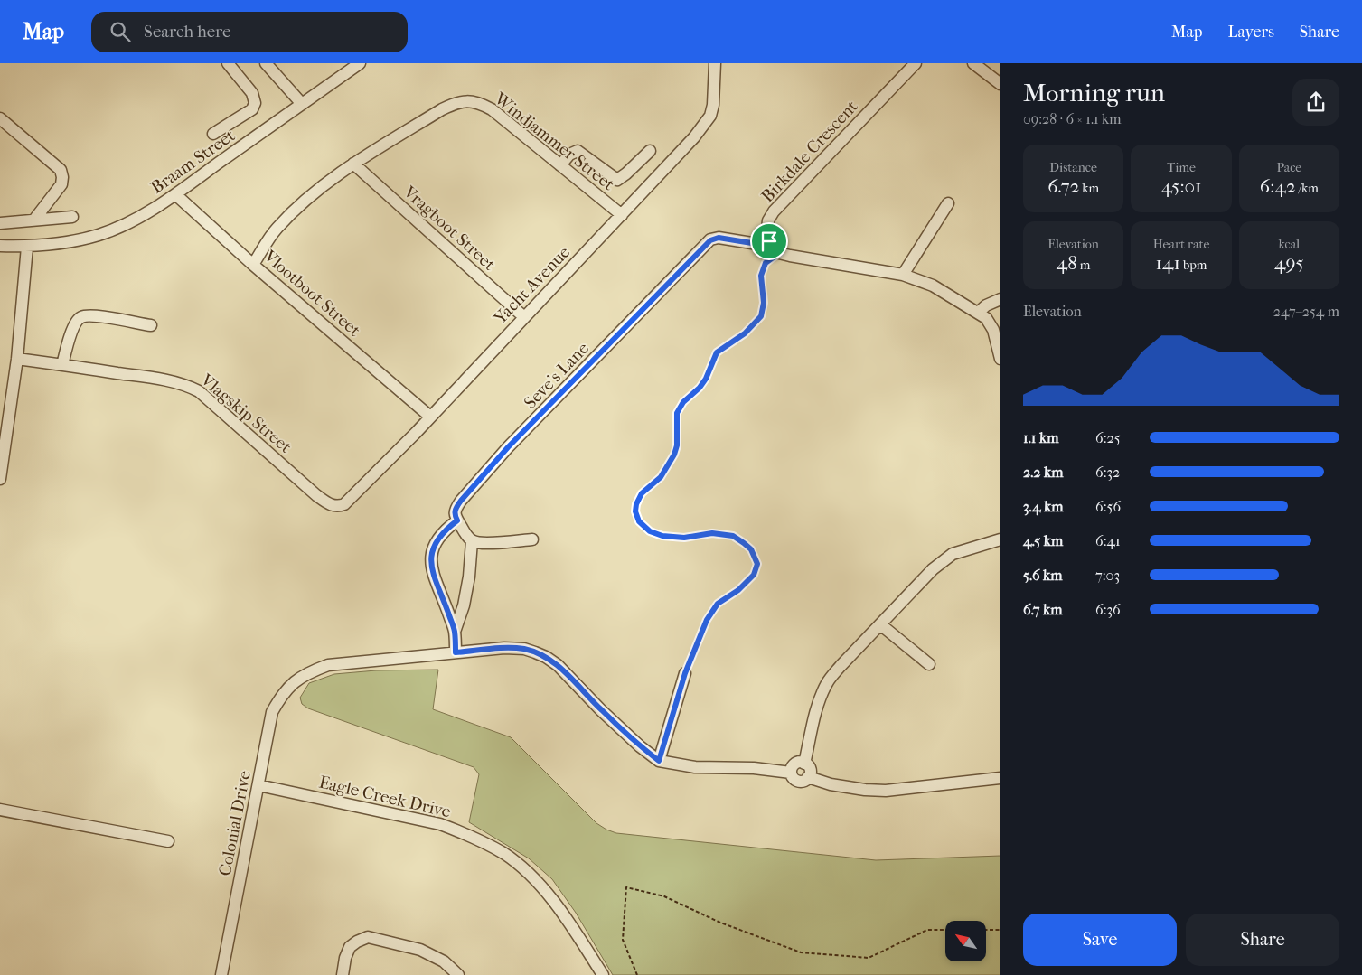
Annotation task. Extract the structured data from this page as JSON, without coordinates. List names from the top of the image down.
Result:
{
  "streets": {
    "street": [
      "Windjammer Street",
      "Birkdale Crescent",
      "Braam Street",
      "Vragboot Street",
      "Yacht Avenue",
      "Vlootboot Street",
      "Seve's Lane",
      "Vlagskip Street",
      "Eagle Creek Drive",
      "Colonial Drive"
    ]
  },
  "crossings": [
    ["Windjammer Street", "Vragboot Street"],
    ["Windjammer Street", "Yacht Avenue"],
    ["Birkdale Crescent", "Seve's Lane"],
    ["Braam Street", "Vlootboot Street"],
    ["Vragboot Street", "Yacht Avenue"],
    ["Yacht Avenue", "Vlootboot Street"],
    ["Yacht Avenue", "Vlagskip Street"],
    ["Eagle Creek Drive", "Colonial Drive"]
  ],
  "north": "top left",
  "page": {
    "header": "Map",
    "search": "Search here",
    "nav": ["Map", "Layers", "Share"],
    "heading": ["Morning run", "09:28 · 6 × 1.1 km"],
    "stats": [
      ["Distance", "6.72 km"],
      ["Time", "45:01"],
      ["Pace", "6:42 /km"],
      ["Elevation", "48 m"],
      ["Heart rate", "141 bpm"],
      ["kcal", "495"]
    ],
    "chart": ["Elevation", "247–254 m"],
    "list": [
      {
        "name": "1.1 km",
        "note": "6:25"
      },
      {
        "name": "2.2 km",
        "note": "6:32"
      },
      {
        "name": "3.4 km",
        "note": "6:56"
      },
      {
        "name": "4.5 km",
        "note": "6:41"
      },
      {
        "name": "5.6 km",
        "note": "7:03"
      },
      {
        "name": "6.7 km",
        "note": "6:36"
      }
    ],
    "buttons": ["Save", "Share"]
  }
}
